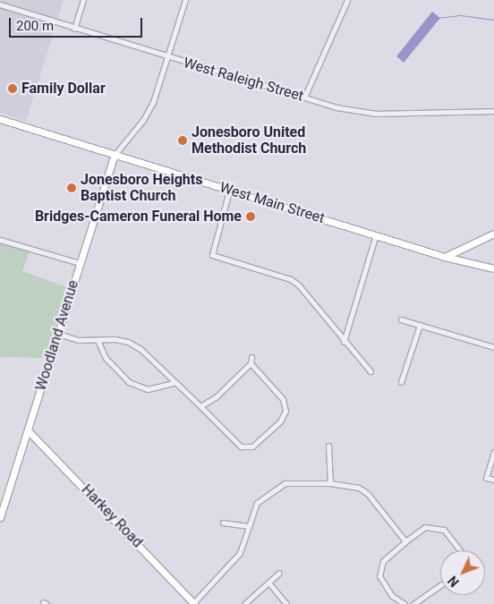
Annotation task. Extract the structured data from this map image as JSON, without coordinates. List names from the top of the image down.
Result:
{
  "streets": {
    "street": [
      "West Raleigh Street",
      "West Main Street",
      "Woodland Avenue",
      "Harkey Road"
    ]
  },
  "crossings": [
    ["West Main Street", "Woodland Avenue"],
    ["Woodland Avenue", "Harkey Road"]
  ],
  "places": [
    "Family Dollar",
    "Jonesboro United Methodist Church",
    "Jonesboro Heights Baptist Church",
    "Bridges-Cameron Funeral Home"
  ],
  "scale_bar": "200 m",
  "north": "bottom left"
}
